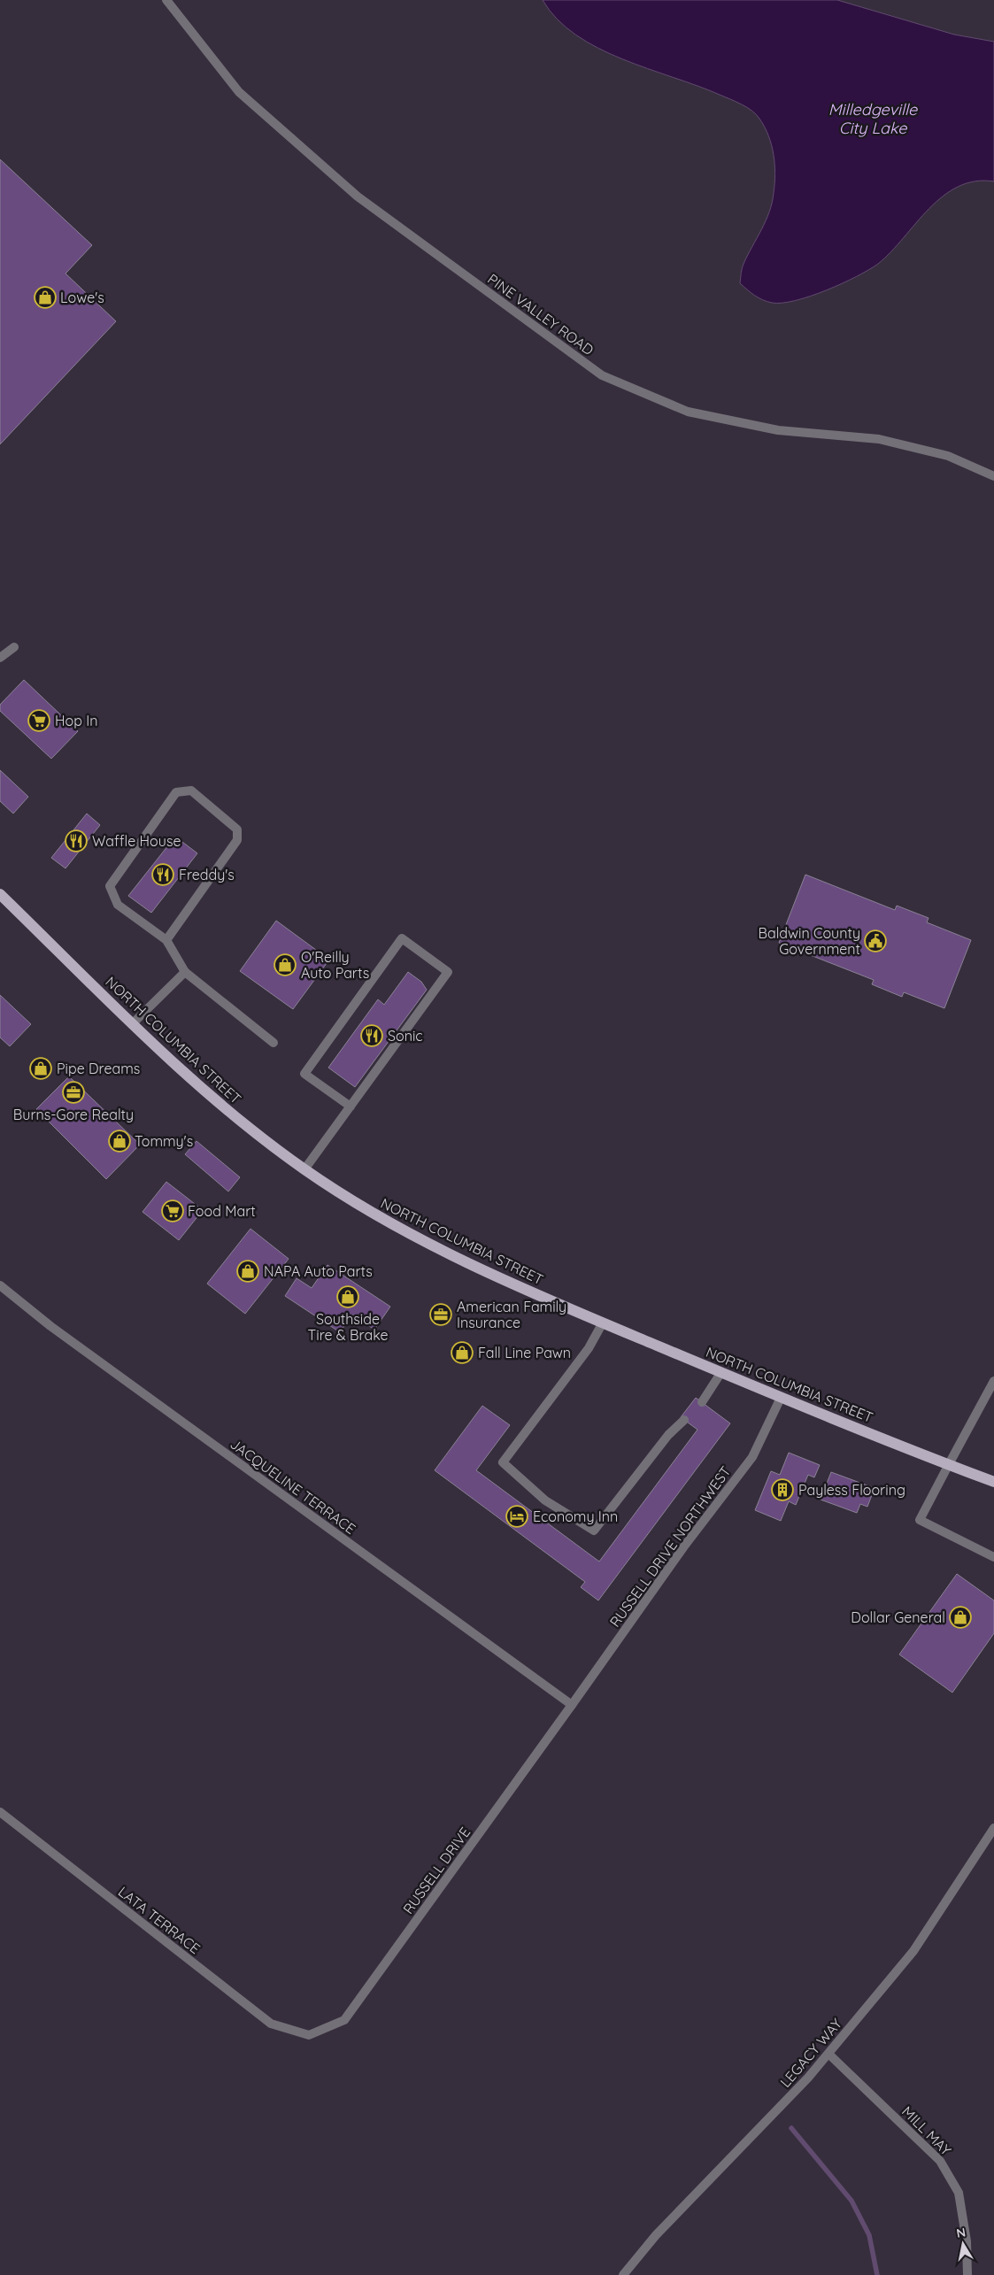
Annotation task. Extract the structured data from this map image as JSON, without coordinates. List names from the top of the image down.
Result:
{
  "streets": {
    "main road": ["NORTH COLUMBIA STREET"],
    "street": [
      "PINE VALLEY ROAD",
      "JACQUELINE TERRACE",
      "RUSSELL DRIVE NORTHWEST",
      "RUSSELL DRIVE",
      "LATA TERRACE",
      "LEGACY WAY",
      "MILL MAY"
    ]
  },
  "crossings": [
    ["NORTH COLUMBIA STREET", "RUSSELL DRIVE NORTHWEST"],
    ["JACQUELINE TERRACE", "RUSSELL DRIVE NORTHWEST"],
    ["JACQUELINE TERRACE", "RUSSELL DRIVE"],
    ["RUSSELL DRIVE NORTHWEST", "RUSSELL DRIVE"],
    ["RUSSELL DRIVE", "LATA TERRACE"],
    ["LEGACY WAY", "MILL MAY"]
  ],
  "water": ["Milledgeville City Lake"],
  "places": {
    "shop": [
      "Lowe's",
      "O'Reilly Auto Parts",
      "Pipe Dreams",
      "Tommy's",
      "NAPA Auto Parts",
      "Southside Tire & Brake",
      "Fall Line Pawn",
      "Dollar General"
    ],
    "supermarket": ["Hop In", "Food Mart"],
    "restaurant": ["Waffle House", "Freddy's", "Sonic"],
    "public building": ["Baldwin County Government"],
    "office": ["Burns-Gore Realty", "American Family Insurance"],
    "building": ["Payless Flooring"],
    "hotel": ["Economy Inn"]
  },
  "north": "top"
}
